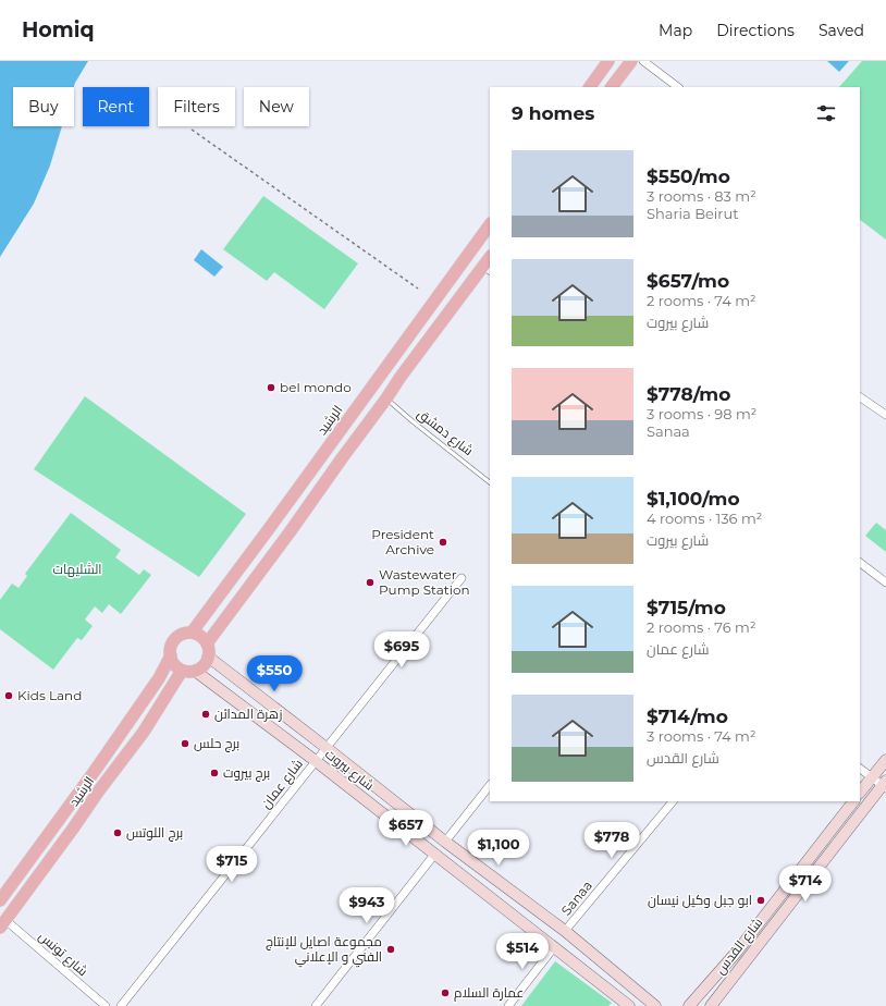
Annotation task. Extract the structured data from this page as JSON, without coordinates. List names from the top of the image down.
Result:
{
  "streets": {
    "main road": ["الرشيد", "شارع بيروت", "شارع القدس"],
    "street": ["شارع عمان", "Sanaa", "شارع تونس"],
    "lane": ["شارع دمشق"]
  },
  "crossings": [
    ["الرشيد", "شارع بيروت"],
    ["الرشيد", "شارع تونس"],
    ["شارع بيروت", "شارع عمان"],
    ["شارع بيروت", "Sanaa"]
  ],
  "parks": ["الشليهات"],
  "places": [
    "bel mondo",
    "President Archive",
    "Wastewater Pump Station",
    "Kids Land",
    "زهرة المدائن",
    "برج حلس",
    "برج بيروت",
    "برج اللوتس",
    "ابو جبل وكيل نيسان",
    "مجموعة اصايل للإنتاج الفني و الإعلاني",
    "عمارة السلام"
  ],
  "page": {
    "header": "Homiq",
    "nav": ["Map", "Directions", "Saved"],
    "chip": [
      "Buy",
      "Rent",
      "Filters",
      "New"
    ],
    "heading": "9 homes",
    "list": [
      {
        "name": "$550/mo",
        "note": "3 rooms · 83 m² · Sharia Beirut"
      },
      {
        "name": "$657/mo",
        "note": "2 rooms · 74 m² · شارع بيروت"
      },
      {
        "name": "$778/mo",
        "note": "3 rooms · 98 m² · Sanaa"
      },
      {
        "name": "$1,100/mo",
        "note": "4 rooms · 136 m² · شارع بيروت"
      },
      {
        "name": "$715/mo",
        "note": "2 rooms · 76 m² · شارع عمان"
      },
      {
        "name": "$714/mo",
        "note": "3 rooms · 74 m² · شارع القدس"
      }
    ],
    "price": [
      "$695",
      "$550",
      "$657",
      "$778",
      "$1,100",
      "$715",
      "$714",
      "$943",
      "$514"
    ]
  }
}
